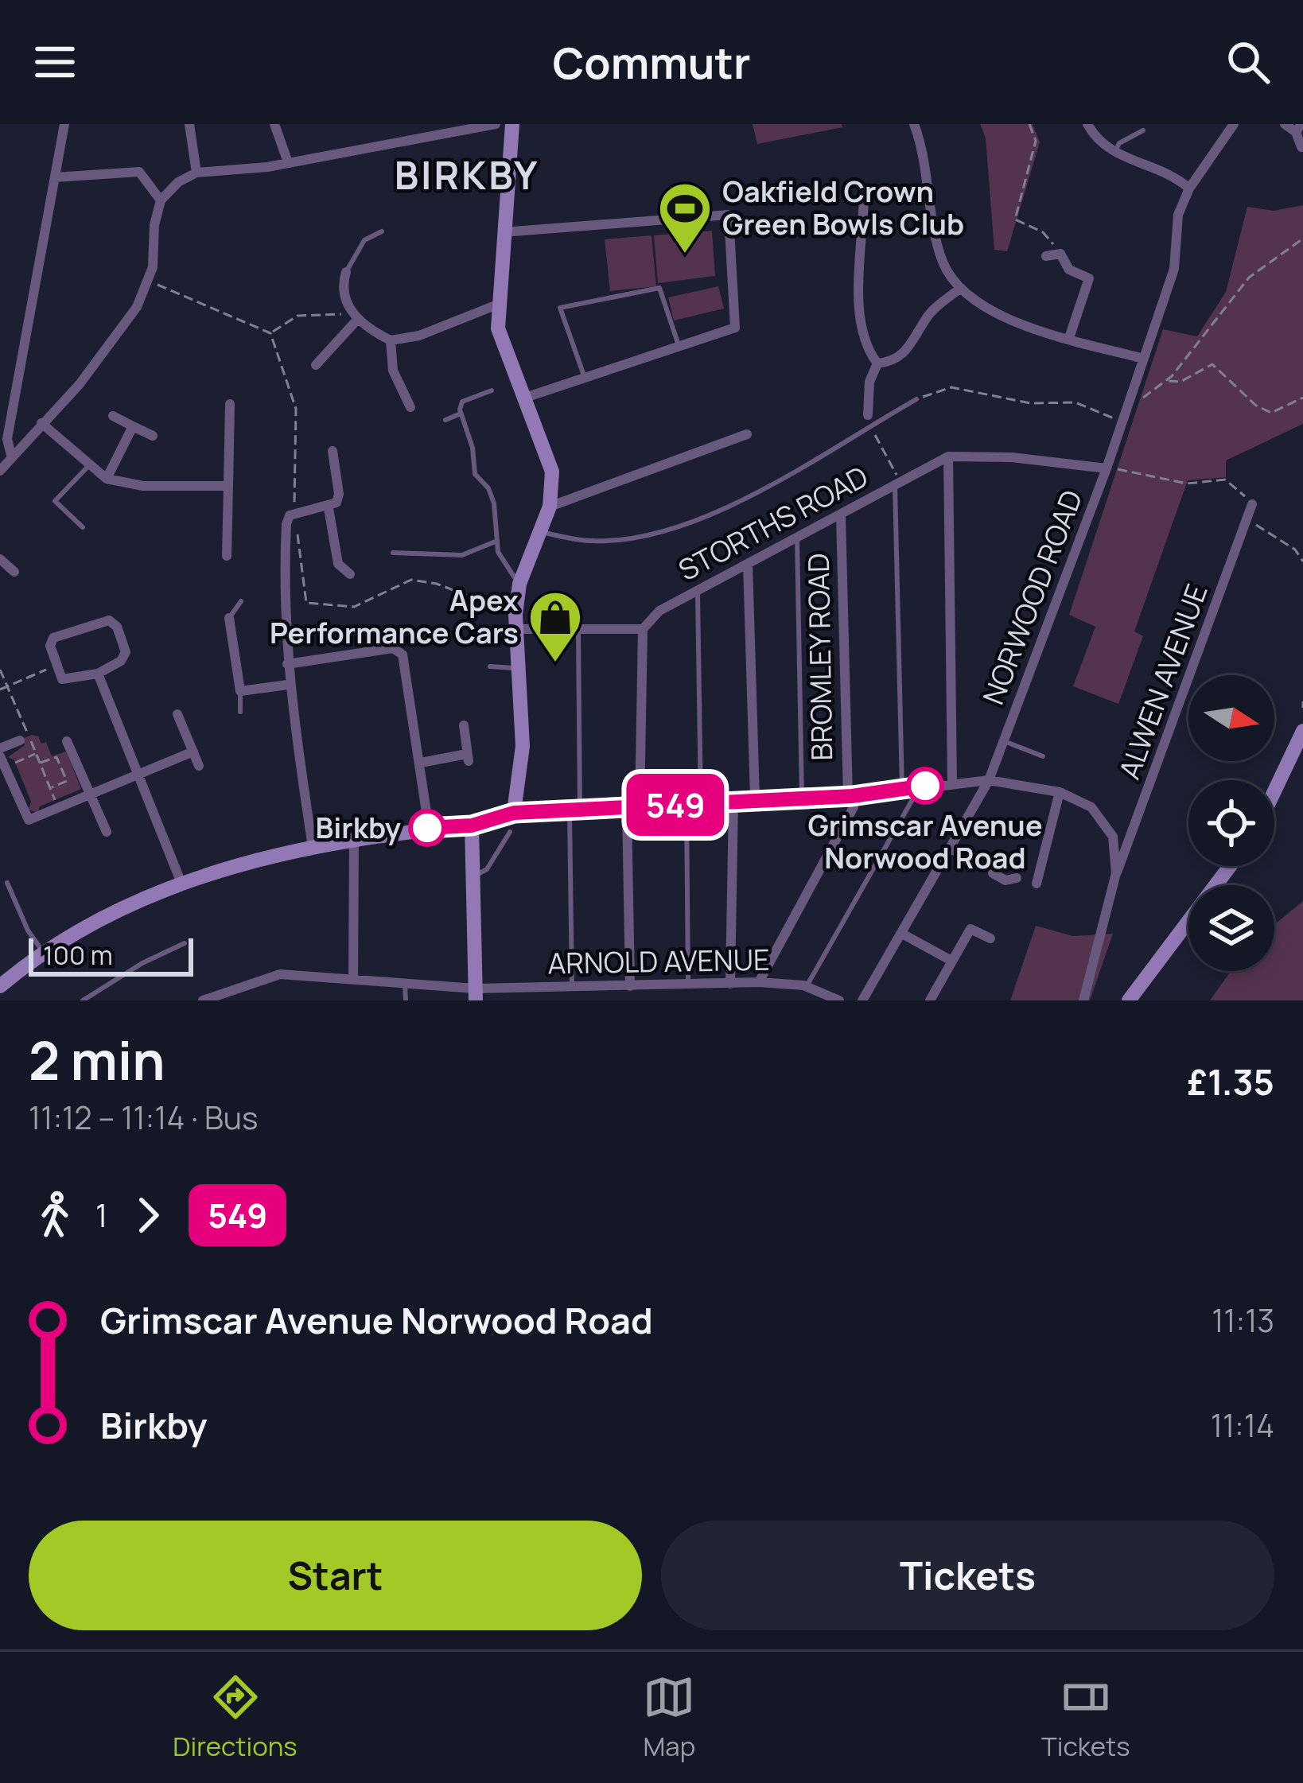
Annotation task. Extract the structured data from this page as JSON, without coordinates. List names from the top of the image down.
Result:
{
  "streets": {
    "street": [
      "STORTHS ROAD",
      "NORWOOD ROAD",
      "BROMLEY ROAD",
      "ALWEN AVENUE",
      "ARNOLD AVENUE"
    ]
  },
  "crossings": [
    ["STORTHS ROAD", "BROMLEY ROAD"]
  ],
  "districts": ["BIRKBY"],
  "places": {
    "sports": ["Oakfield Crown Green Bowls Club"],
    "shop": ["Apex Performance Cars"],
    "other": ["Grimscar Avenue Norwood Road", "Birkby"]
  },
  "lines": ["bus line 549"],
  "scale_bar": "100 m",
  "north": "right",
  "page": {
    "header": "Commutr",
    "on_map": "549",
    "scale": "100 m",
    "heading": ["2 min", "11:12 – 11:14 · Bus", "£1.35"],
    "legs": ["1", "549"],
    "list": [
      {
        "name": "Grimscar Avenue Norwood Road",
        "value": "11:13"
      },
      {
        "name": "Birkby",
        "value": "11:14"
      }
    ],
    "buttons": ["Start", "Tickets"],
    "tabs": ["Directions", "Map", "Tickets"]
  }
}
